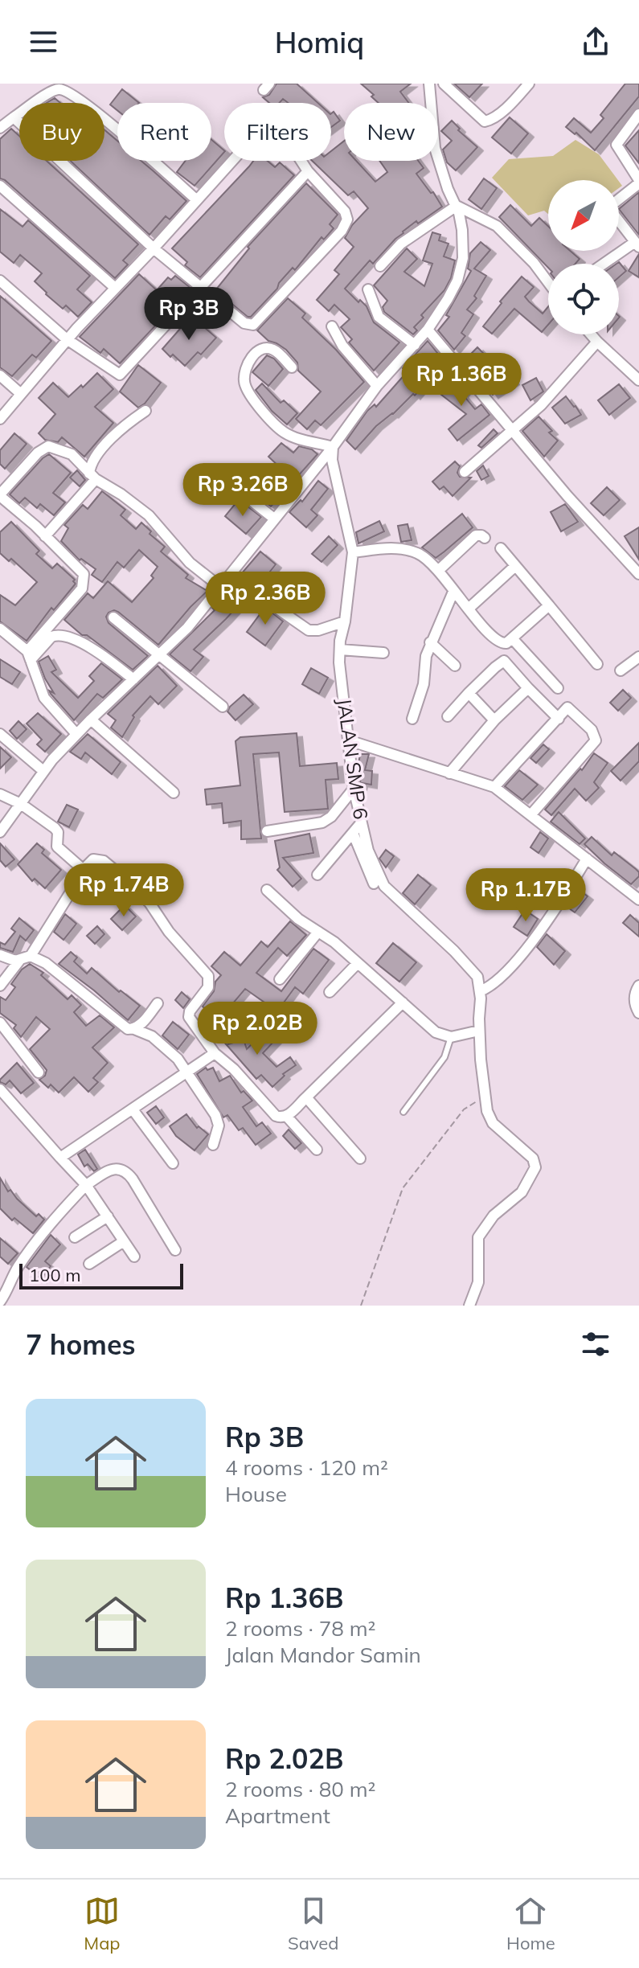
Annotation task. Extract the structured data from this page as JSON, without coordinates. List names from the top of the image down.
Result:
{
  "streets": {
    "street": ["JALAN SMP 6"]
  },
  "scale_bar": "100 m",
  "north": "bottom left",
  "page": {
    "header": "Homiq",
    "chip": [
      "Buy",
      "Rent",
      "Filters",
      "New"
    ],
    "price": [
      "Rp 3B",
      "Rp 1.36B",
      "Rp 3.26B",
      "Rp 2.36B",
      "Rp 1.74B",
      "Rp 1.17B",
      "Rp 2.02B"
    ],
    "scale": "100 m",
    "heading": "7 homes",
    "list": [
      {
        "name": "Rp 3B",
        "note": "4 rooms · 120 m² · House"
      },
      {
        "name": "Rp 1.36B",
        "note": "2 rooms · 78 m² · Jalan Mandor Samin"
      },
      {
        "name": "Rp 2.02B",
        "note": "2 rooms · 80 m² · Apartment"
      }
    ],
    "tabs": ["Map", "Saved", "Home"]
  }
}
